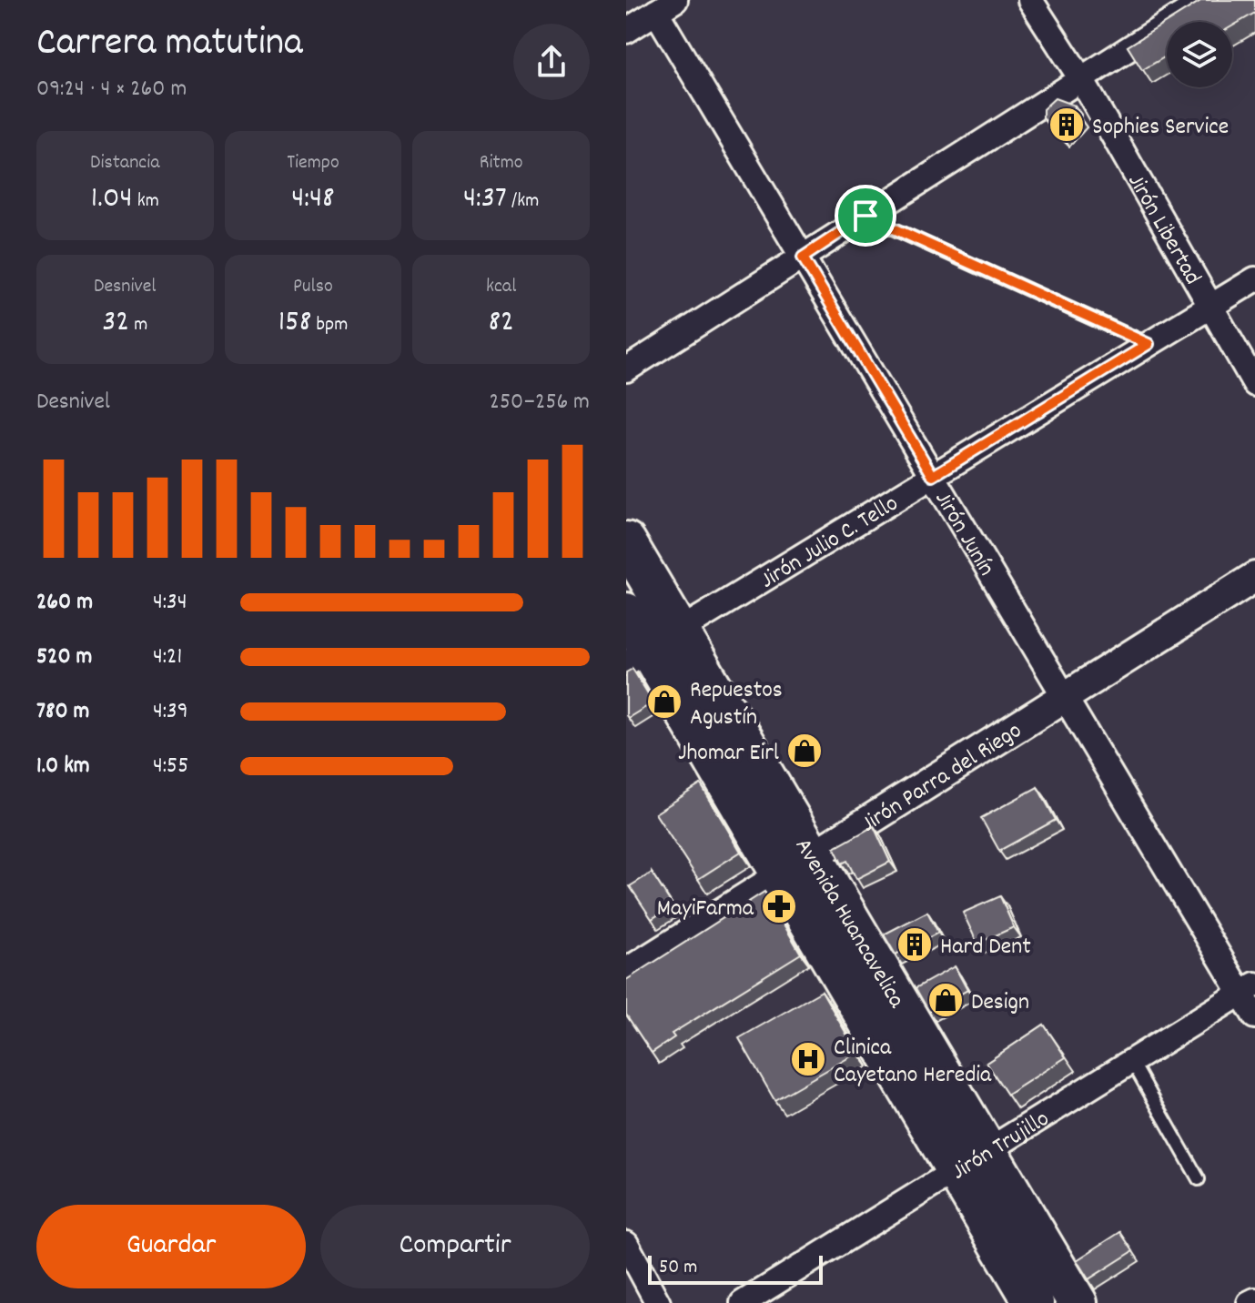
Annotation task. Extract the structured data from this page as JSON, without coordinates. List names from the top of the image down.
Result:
{
  "streets": {
    "highway": ["Avenida Huancavelica"],
    "street": [
      "Jirón Libertad",
      "Jirón Junín",
      "Jirón Julio C. Tello",
      "Jirón Parra del Riego",
      "Jirón Trujillo"
    ]
  },
  "crossings": [
    ["Jirón Libertad", "Jirón Julio C. Tello"],
    ["Jirón Junín", "Jirón Julio C. Tello"],
    ["Jirón Junín", "Jirón Parra del Riego"],
    ["Jirón Junín", "Jirón Trujillo"],
    ["Jirón Julio C. Tello", "Avenida Huancavelica"],
    ["Jirón Parra del Riego", "Avenida Huancavelica"],
    ["Avenida Huancavelica", "Jirón Trujillo"]
  ],
  "places": {
    "building": ["Sophies Service", "Hard Dent"],
    "shop": ["Repuestos Agustín", "Jhomar Eirl", "Design"],
    "pharmacy": ["MayiFarma"],
    "hospital": ["Clinica Cayetano Heredia"]
  },
  "scale_bar": "50 m",
  "page": {
    "heading": ["Carrera matutina", "09:24 · 4 × 260 m"],
    "stats": [
      ["Distancia", "1.04 km"],
      ["Tiempo", "4:48"],
      ["Ritmo", "4:37 /km"],
      ["Desnivel", "32 m"],
      ["Pulso", "158 bpm"],
      ["kcal", "82"]
    ],
    "chart": ["Desnivel", "250–256 m"],
    "list": [
      {
        "name": "260 m",
        "note": "4:34"
      },
      {
        "name": "520 m",
        "note": "4:21"
      },
      {
        "name": "780 m",
        "note": "4:39"
      },
      {
        "name": "1.0 km",
        "note": "4:55"
      }
    ],
    "buttons": ["Guardar", "Compartir"],
    "scale": "50 m"
  }
}
